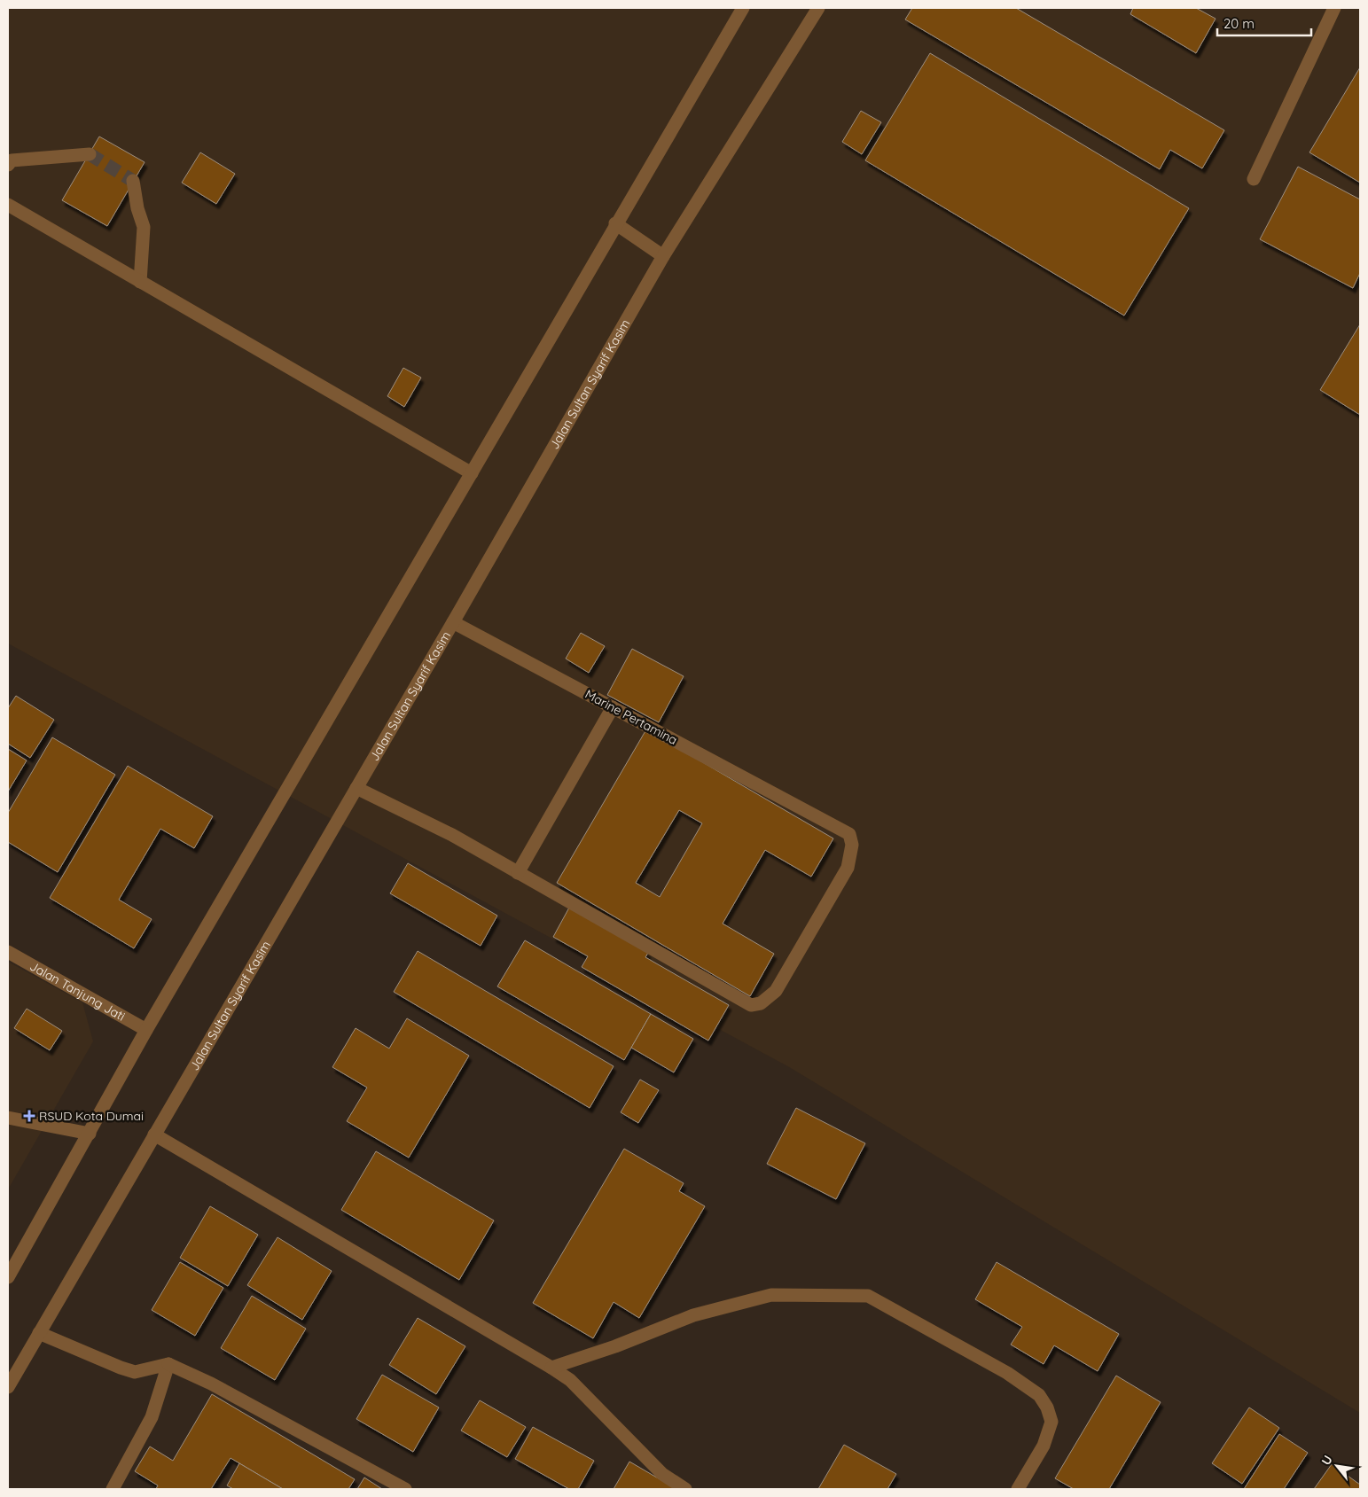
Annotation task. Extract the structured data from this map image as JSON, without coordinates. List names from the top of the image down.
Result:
{
  "streets": {
    "street": ["Jalan Sultan Syarif Kasim", "Marine Pertamina", "Jalan Tanjung Jati"]
  },
  "crossings": [
    ["Jalan Sultan Syarif Kasim", "Marine Pertamina"]
  ],
  "places": {
    "health": ["RSUD Kota Dumai"]
  },
  "scale_bar": "20 m",
  "north": "top left"
}
